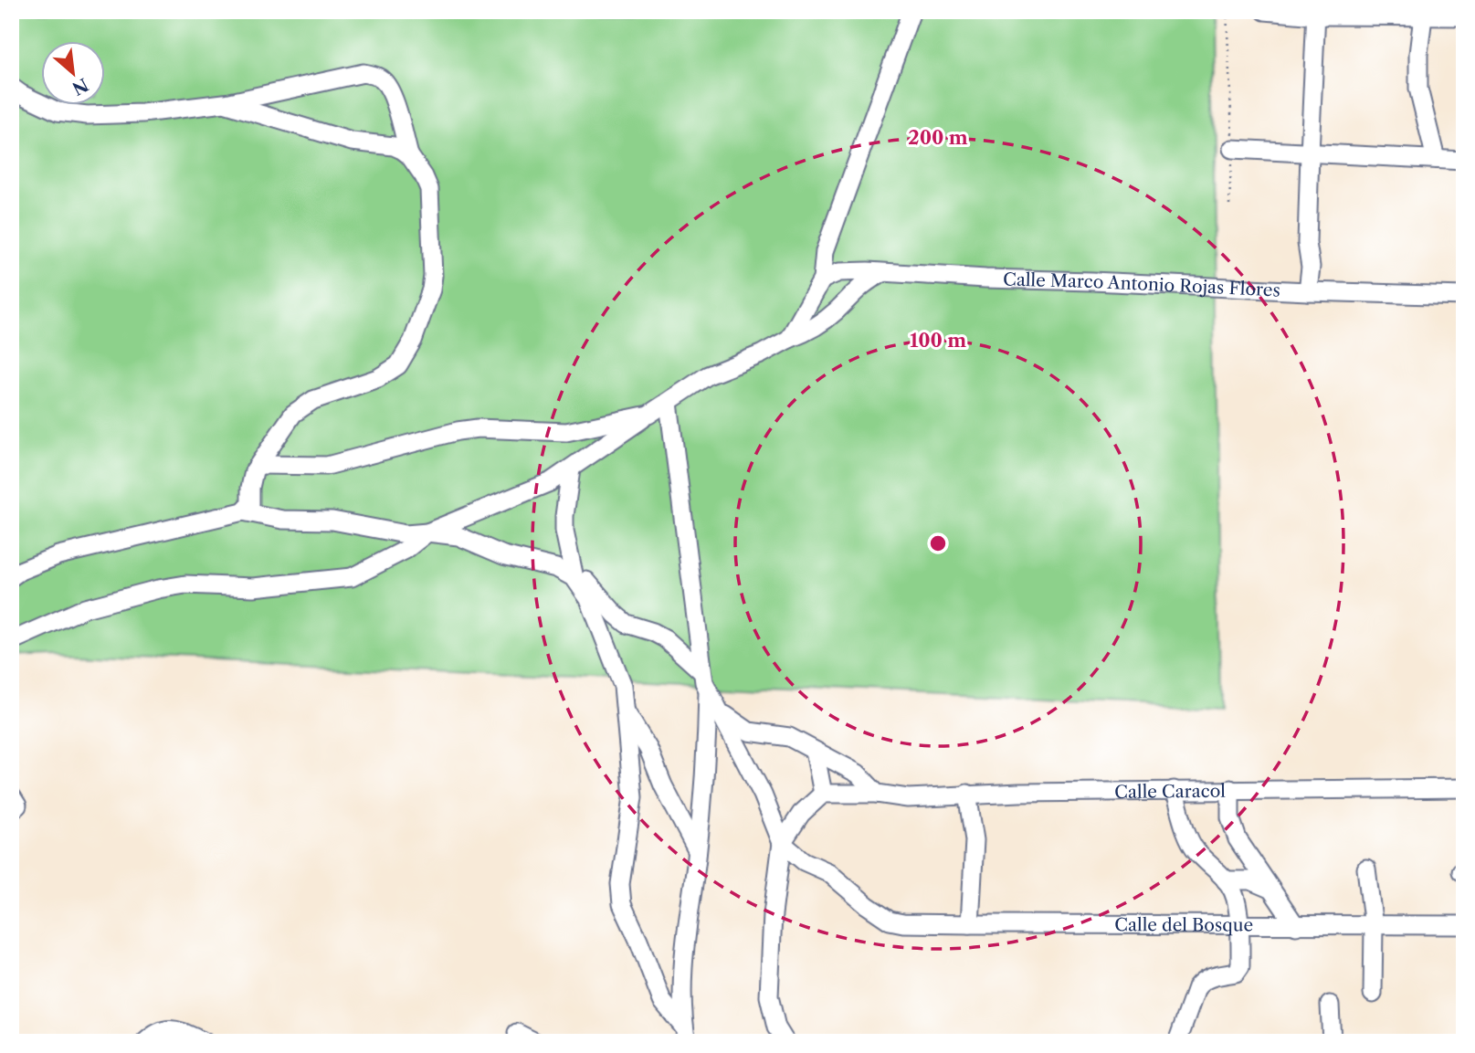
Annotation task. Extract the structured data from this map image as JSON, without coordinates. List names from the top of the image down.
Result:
{
  "streets": {
    "street": ["Calle Marco Antonio Rojas Flores", "Calle Caracol", "Calle del Bosque"]
  },
  "north": "bottom right",
  "rings": ["200 m", "100 m"]
}
